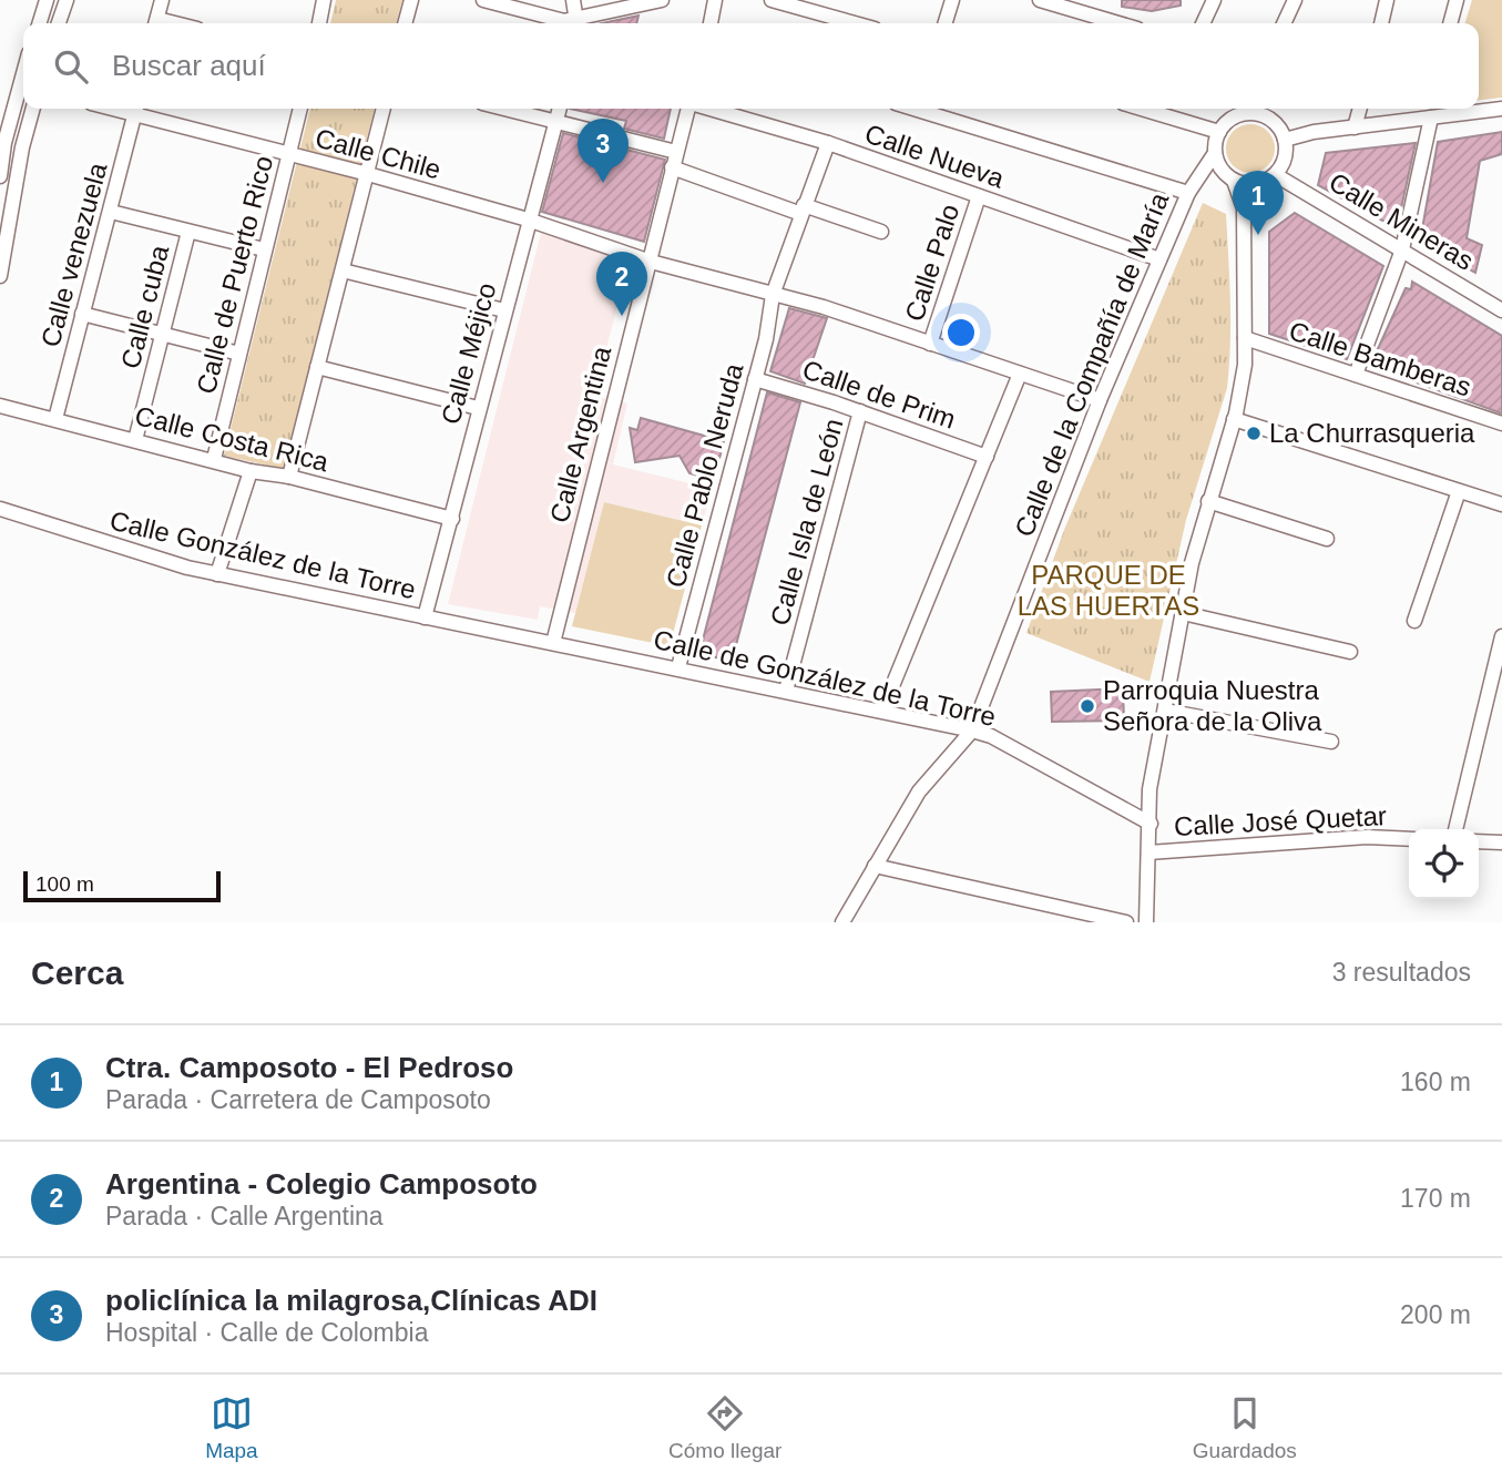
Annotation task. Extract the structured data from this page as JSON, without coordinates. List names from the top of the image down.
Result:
{
  "streets": {
    "street": [
      "Calle Chile",
      "Calle Nueva",
      "Calle Mineras",
      "Calle venezuela",
      "Calle Palo",
      "Calle de Puerto Rico",
      "Calle cuba",
      "Calle Méjico",
      "Calle Bamberas",
      "Calle de la Compañía de María",
      "Calle de Prim",
      "Calle Argentina",
      "Calle Costa Rica",
      "Calle Pablo Neruda",
      "Calle Isla de León",
      "Calle González de la Torre",
      "Calle de González de la Torre",
      "Calle José Quetar"
    ]
  },
  "crossings": [
    ["Calle Chile", "Calle venezuela"],
    ["Calle Chile", "Calle Palo"],
    ["Calle Chile", "Calle de Puerto Rico"],
    ["Calle Chile", "Calle Méjico"],
    ["Calle Chile", "Calle de la Compañía de María"],
    ["Calle Chile", "Calle Argentina"],
    ["Calle Chile", "Calle Pablo Neruda"],
    ["Calle Nueva", "Calle Palo"],
    ["Calle Nueva", "Calle de la Compañía de María"],
    ["Calle Nueva", "Calle Pablo Neruda"],
    ["Calle Mineras", "Calle de la Compañía de María"],
    ["Calle venezuela", "Calle Costa Rica"],
    ["Calle de Puerto Rico", "Calle Costa Rica"],
    ["Calle cuba", "Calle Costa Rica"],
    ["Calle Méjico", "Calle Costa Rica"],
    ["Calle Méjico", "Calle González de la Torre"],
    ["Calle de la Compañía de María", "Calle de González de la Torre"],
    ["Calle de Prim", "Calle Pablo Neruda"],
    ["Calle de Prim", "Calle Isla de León"],
    ["Calle Argentina", "Calle de González de la Torre"],
    ["Calle Pablo Neruda", "Calle de González de la Torre"],
    ["Calle Isla de León", "Calle de González de la Torre"],
    ["Calle González de la Torre", "Calle de González de la Torre"]
  ],
  "parks": ["PARQUE DE LAS HUERTAS"],
  "places": ["La Churrasqueria", "Parroquia Nuestra Señora de la Oliva"],
  "scale_bar": "100 m",
  "page": {
    "search": "Buscar aquí",
    "pins": ["3", "1", "2"],
    "scale": "100 m",
    "heading": ["Cerca", "3 resultados"],
    "list": [
      {
        "mark": "1",
        "name": "Ctra. Camposoto - El Pedroso",
        "note": "Parada · Carretera de Camposoto",
        "value": "160 m"
      },
      {
        "mark": "2",
        "name": "Argentina - Colegio Camposoto",
        "note": "Parada · Calle Argentina",
        "value": "170 m"
      },
      {
        "mark": "3",
        "name": "policlínica la milagrosa,Clínicas ADI",
        "note": "Hospital · Calle de Colombia",
        "value": "200 m"
      }
    ],
    "nav": ["Mapa", "Cómo llegar", "Guardados"]
  }
}
